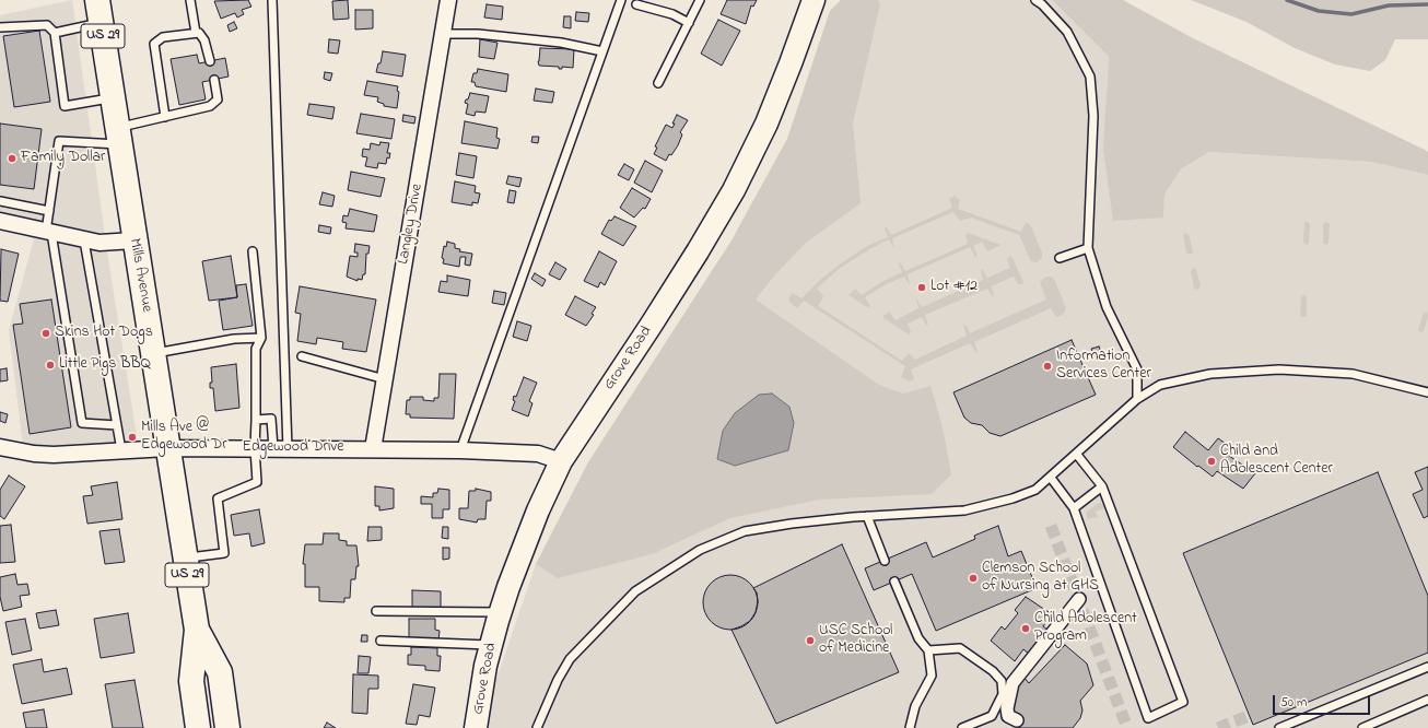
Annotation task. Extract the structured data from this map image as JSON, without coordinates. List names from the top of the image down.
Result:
{
  "streets": {
    "main road": ["US 29", "Mills Avenue", "Grove Road"],
    "street": ["Langley Drive", "Edgewood Drive"]
  },
  "crossings": [
    ["Langley Drive", "Edgewood Drive"],
    ["Mills Avenue", "Edgewood Drive"],
    ["Grove Road", "Edgewood Drive"]
  ],
  "places": [
    "Family Dollar",
    "Lot #12",
    "Skins Hot Dogs",
    "Little Pigs BBQ",
    "Information Services Center",
    "Mills Ave @ Edgewood Dr",
    "Child and Adolescent Center",
    "Clemson School of Nursing at GHS",
    "Child Adolescent Program",
    "USC School of Medicine"
  ],
  "scale_bar": "50 m"
}
